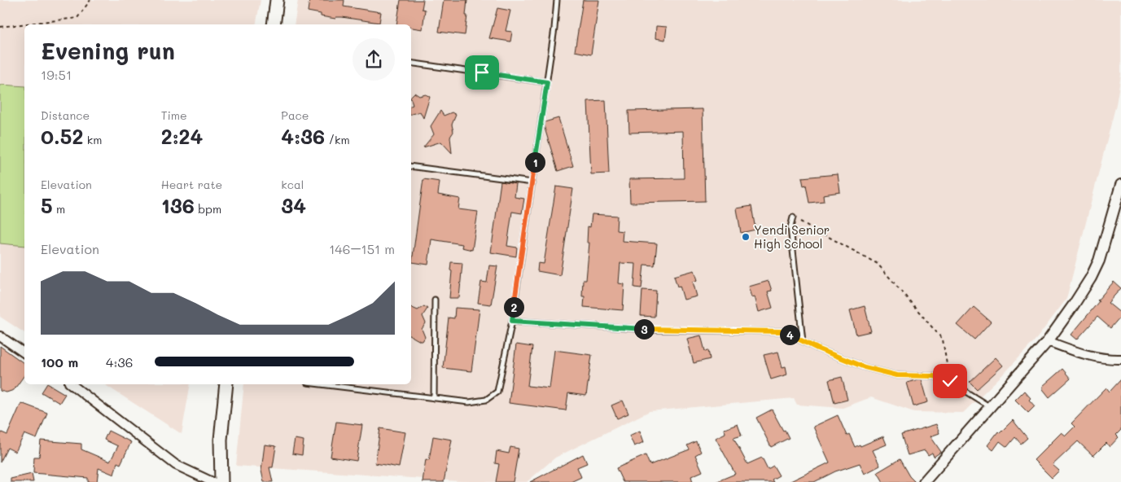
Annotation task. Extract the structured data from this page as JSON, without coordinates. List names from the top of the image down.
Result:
{
  "places": ["Yendi Senior High School"],
  "page": {
    "heading": ["Evening run", "19:51"],
    "stats": [
      ["Distance", "0.52 km"],
      ["Time", "2:24"],
      ["Pace", "4:36 /km"],
      ["Elevation", "5 m"],
      ["Heart rate", "136 bpm"],
      ["kcal", "34"]
    ],
    "pins": [
      "1",
      "2",
      "3",
      "4"
    ],
    "chart": ["Elevation", "146–151 m"],
    "list": [
      {
        "name": "100 m",
        "note": "4:36"
      }
    ]
  }
}
